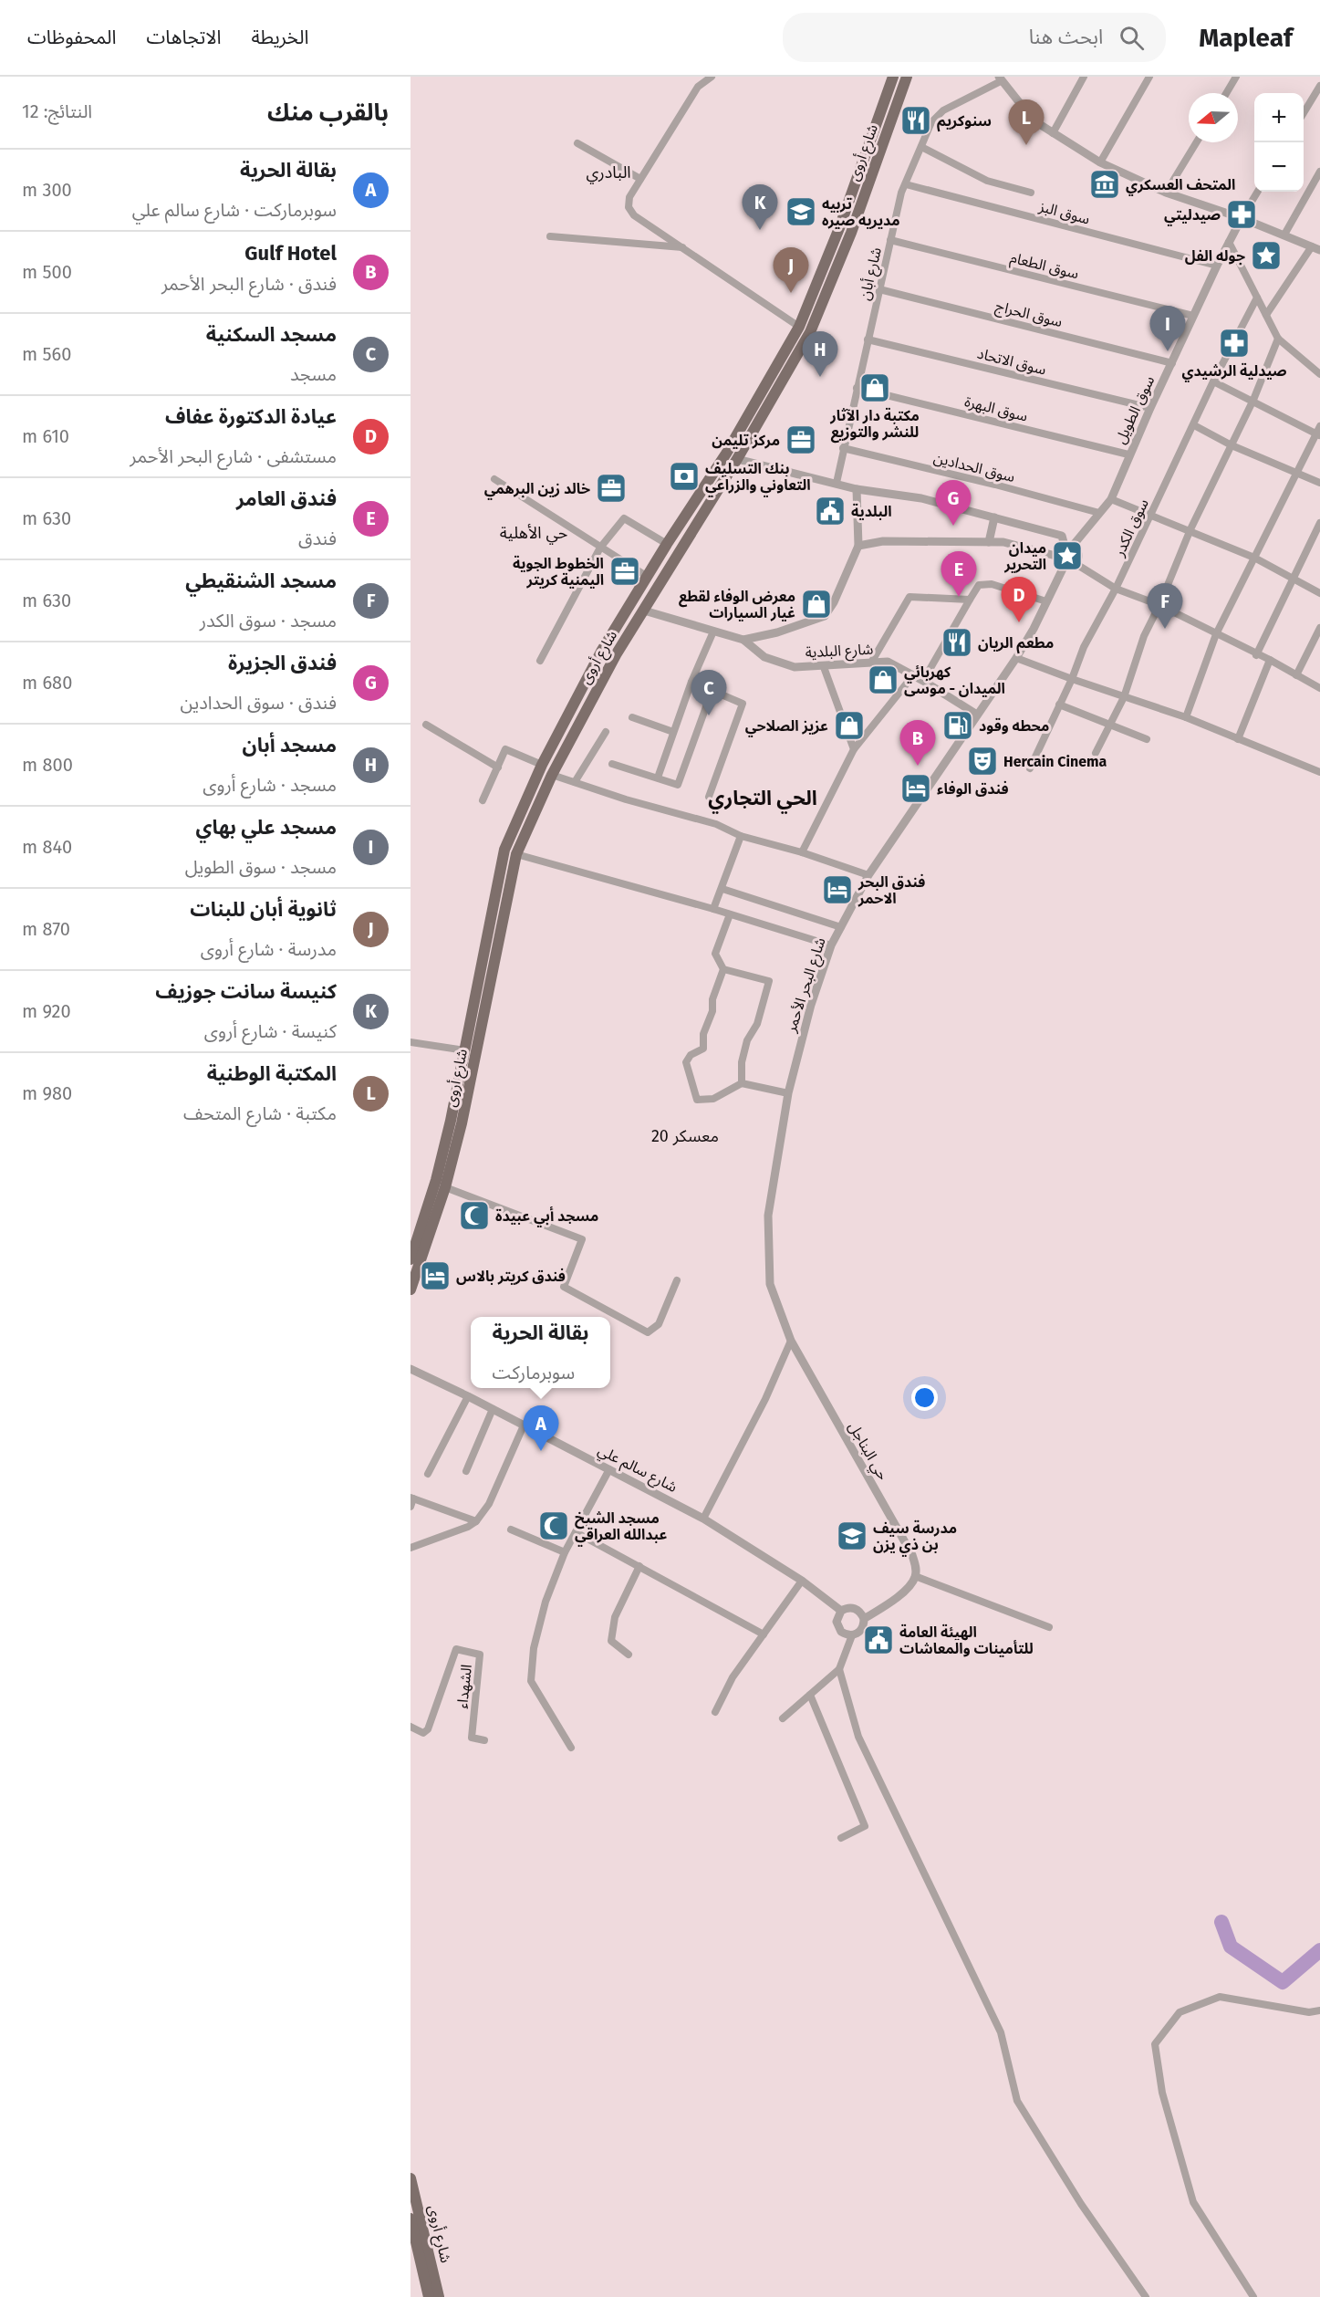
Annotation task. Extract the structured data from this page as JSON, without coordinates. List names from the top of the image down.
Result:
{
  "streets": {
    "main road": ["شارع أروى"],
    "street": [
      "سوق البز",
      "سوق الطعام",
      "شارع أبان",
      "سوق الحراج",
      "سوق الاتحاد",
      "سوق البهرة",
      "سوق الطويل",
      "سوق الحدادين",
      "سوق الكدر",
      "شارع البلدية",
      "شارع البحر الأحمر",
      "حي البناجل",
      "شارع سالم علي",
      "الشهداء"
    ]
  },
  "crossings": [
    ["شارع أروى", "شارع البلدية"],
    ["سوق البز", "شارع أبان"],
    ["سوق البز", "سوق الطويل"],
    ["سوق الطعام", "شارع أبان"],
    ["سوق الطعام", "سوق الطويل"],
    ["شارع أبان", "سوق الحراج"],
    ["شارع أبان", "سوق الاتحاد"],
    ["شارع أبان", "سوق البهرة"],
    ["شارع أبان", "سوق الحدادين"],
    ["سوق الحراج", "سوق الطويل"],
    ["سوق الاتحاد", "سوق الطويل"],
    ["سوق البهرة", "سوق الطويل"],
    ["سوق الطويل", "سوق الحدادين"],
    ["سوق الطويل", "شارع البحر الأحمر"],
    ["شارع البلدية", "شارع البحر الأحمر"],
    ["شارع البحر الأحمر", "حي البناجل"]
  ],
  "districts": [
    "البادري",
    "حي الأهلية",
    "الحي التجاري",
    "معسكر 20"
  ],
  "places": {
    "restaurant": ["سنوكريم", "مطعم الريان"],
    "museum": ["المتحف العسكري"],
    "school or university": ["تربيه مديريه صيره", "مدرسة سيف بن ذي يزن"],
    "pharmacy": ["صيدليتي", "صيدلية الرشيدي"],
    "place": ["جوله الفل", "ميدان التحرير"],
    "shop": [
      "مكتبة دار الآثار للنشر والتوزيع",
      "معرض الوفاء لقطع غيار السيارات",
      "كهربائي الميدان - موسى",
      "عزيز الصلاحي"
    ],
    "office": ["مركز تليمن", "خالد زين البرهمي", "الخطوط الجوية اليمنية كريتر"],
    "bank": ["بنك التسليف التعاوني والزراعي"],
    "public building": ["البلدية", "الهيئة العامة للتأمينات والمعاشات"],
    "fuel station": ["محطه وقود"],
    "theatre": ["Hercain Cinema"],
    "hotel": ["فندق الوفاء", "فندق البحر الاحمر", "فندق كريتر بالاس"],
    "mosque": ["مسجد أبي عبيدة", "مسجد الشيخ عبدالله العراقي"]
  },
  "north": "left",
  "page": {
    "header": "Mapleaf",
    "search": "ابحث هنا",
    "nav": ["الخريطة", "الاتجاهات", "المحفوظات"],
    "heading": ["بالقرب منك", "النتائج: 12"],
    "map_buttons": ["+", "−"],
    "pins": [
      "L",
      "K",
      "J",
      "I",
      "H",
      "G",
      "E",
      "D",
      "F",
      "C",
      "B",
      "A"
    ],
    "list": [
      {
        "mark": "A",
        "name": "بقالة الحرية",
        "note": "سوبرماركت · شارع سالم علي",
        "value": "300 m"
      },
      {
        "mark": "B",
        "name": "Gulf Hotel",
        "note": "فندق · شارع البحر الأحمر",
        "value": "500 m"
      },
      {
        "mark": "C",
        "name": "مسجد السكنية",
        "note": "مسجد",
        "value": "560 m"
      },
      {
        "mark": "D",
        "name": "عيادة الدكتورة عفاف",
        "note": "مستشفى · شارع البحر الأحمر",
        "value": "610 m"
      },
      {
        "mark": "E",
        "name": "فندق العامر",
        "note": "فندق",
        "value": "630 m"
      },
      {
        "mark": "F",
        "name": "مسجد الشنقيطي",
        "note": "مسجد · سوق الكدر",
        "value": "630 m"
      },
      {
        "mark": "G",
        "name": "فندق الجزيرة",
        "note": "فندق · سوق الحدادين",
        "value": "680 m"
      },
      {
        "mark": "H",
        "name": "مسجد أبان",
        "note": "مسجد · شارع أروى",
        "value": "800 m"
      },
      {
        "mark": "I",
        "name": "مسجد علي بهاي",
        "note": "مسجد · سوق الطويل",
        "value": "840 m"
      },
      {
        "mark": "J",
        "name": "ثانوية أبان للبنات",
        "note": "مدرسة · شارع أروى",
        "value": "870 m"
      },
      {
        "mark": "K",
        "name": "كنيسة سانت جوزيف",
        "note": "كنيسة · شارع أروى",
        "value": "920 m"
      },
      {
        "mark": "L",
        "name": "المكتبة الوطنية",
        "note": "مكتبة · شارع المتحف",
        "value": "980 m"
      }
    ],
    "popup": ["بقالة الحرية", "سوبرماركت"]
  }
}
